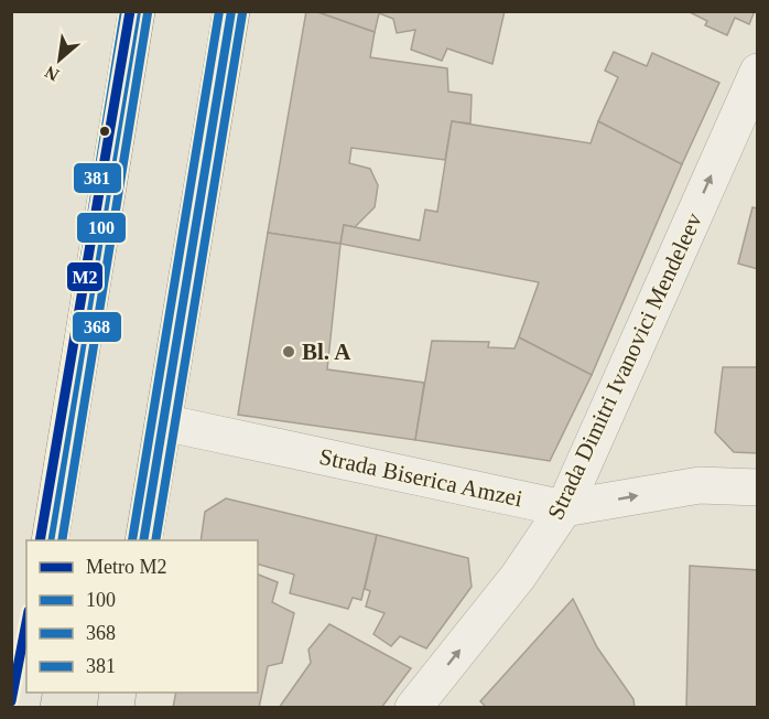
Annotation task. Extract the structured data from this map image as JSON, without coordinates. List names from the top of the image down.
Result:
{
  "streets": {
    "street": ["Strada Dimitri Ivanovici Mendeleev", "Strada Biserica Amzei"]
  },
  "crossings": [
    ["Strada Dimitri Ivanovici Mendeleev", "Strada Biserica Amzei"]
  ],
  "one_way": ["Strada Dimitri Ivanovici Mendeleev"],
  "places": ["Bl. A"],
  "lines": [
    "metro line M2",
    "transit line 100",
    "transit line 381",
    "transit line 368"
  ],
  "legend": [
    "Metro M2",
    "100",
    "368",
    "381"
  ],
  "north": "bottom left"
}
